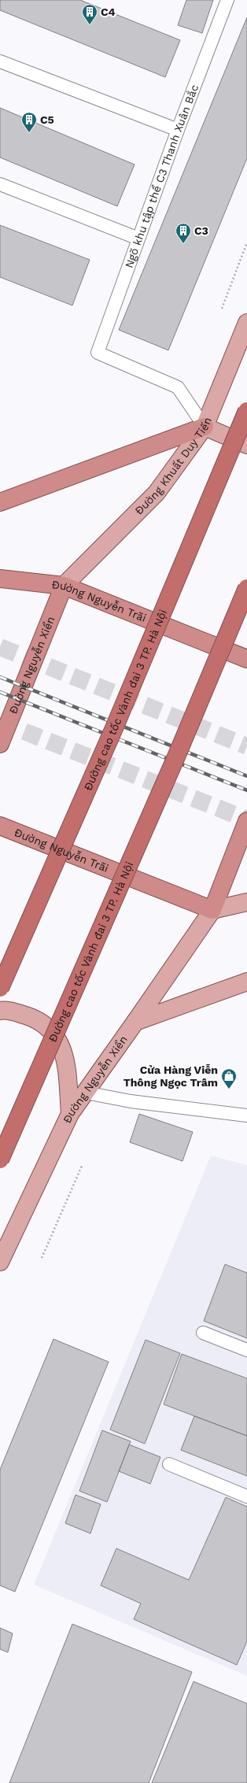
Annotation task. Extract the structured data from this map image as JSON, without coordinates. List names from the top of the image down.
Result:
{
  "streets": {
    "highway": ["Đường Nguyễn Trãi", "Đường Nguyễn Xiển", "Đường cao tốc Vành đai 3 TP. Hà Nội"],
    "main road": ["Đường Khuất Duy Tiến"],
    "lane": ["Ngõ khu tập thể C3 Thanh Xuân Bắc"]
  },
  "crossings": [
    ["Ngõ khu tập thể C3 Thanh Xuân Bắc", "Đường Khuất Duy Tiến"],
    ["Đường Khuất Duy Tiến", "Đường Nguyễn Trãi"],
    ["Đường Khuất Duy Tiến", "Đường Nguyễn Xiển"],
    ["Đường Nguyễn Trãi", "Đường Nguyễn Xiển"]
  ],
  "places": {
    "building": ["C4", "C5", "C3"],
    "shop": ["Cửa Hàng Viễn Thông Ngọc Trâm"]
  }
}
